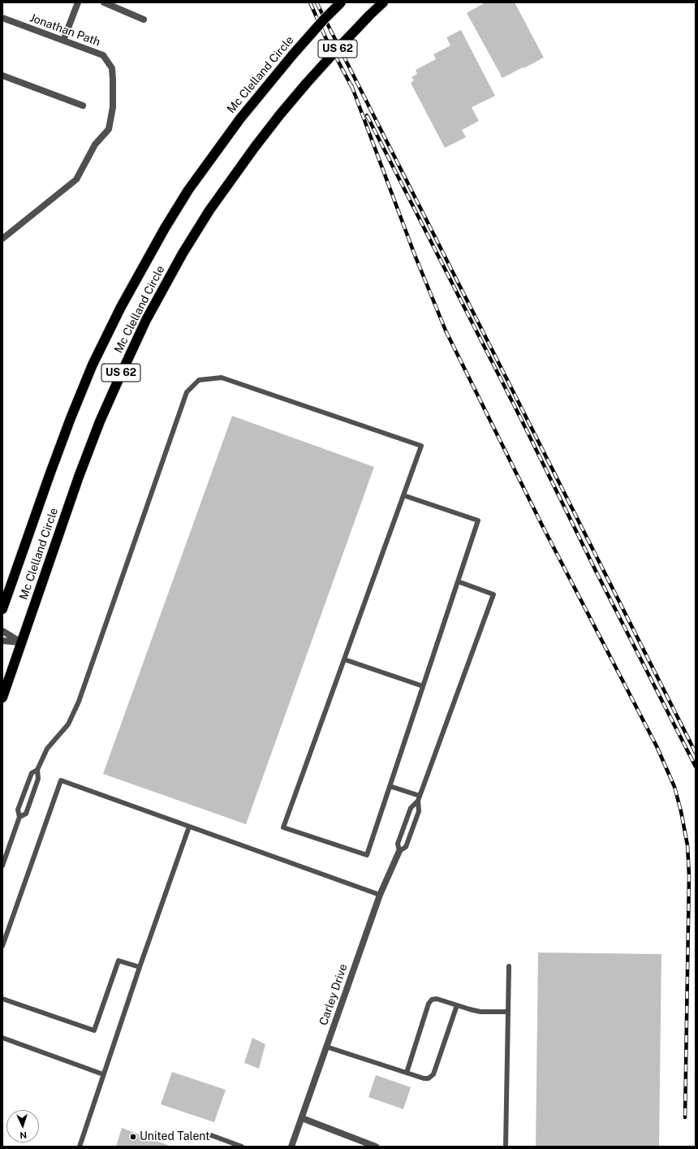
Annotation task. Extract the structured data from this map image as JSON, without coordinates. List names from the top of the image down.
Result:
{
  "streets": {
    "highway": ["US 62", "Mc Clelland Circle"],
    "street": ["Jonathan Path", "Carley Drive"]
  },
  "places": ["United Talent"],
  "north": "bottom"
}
